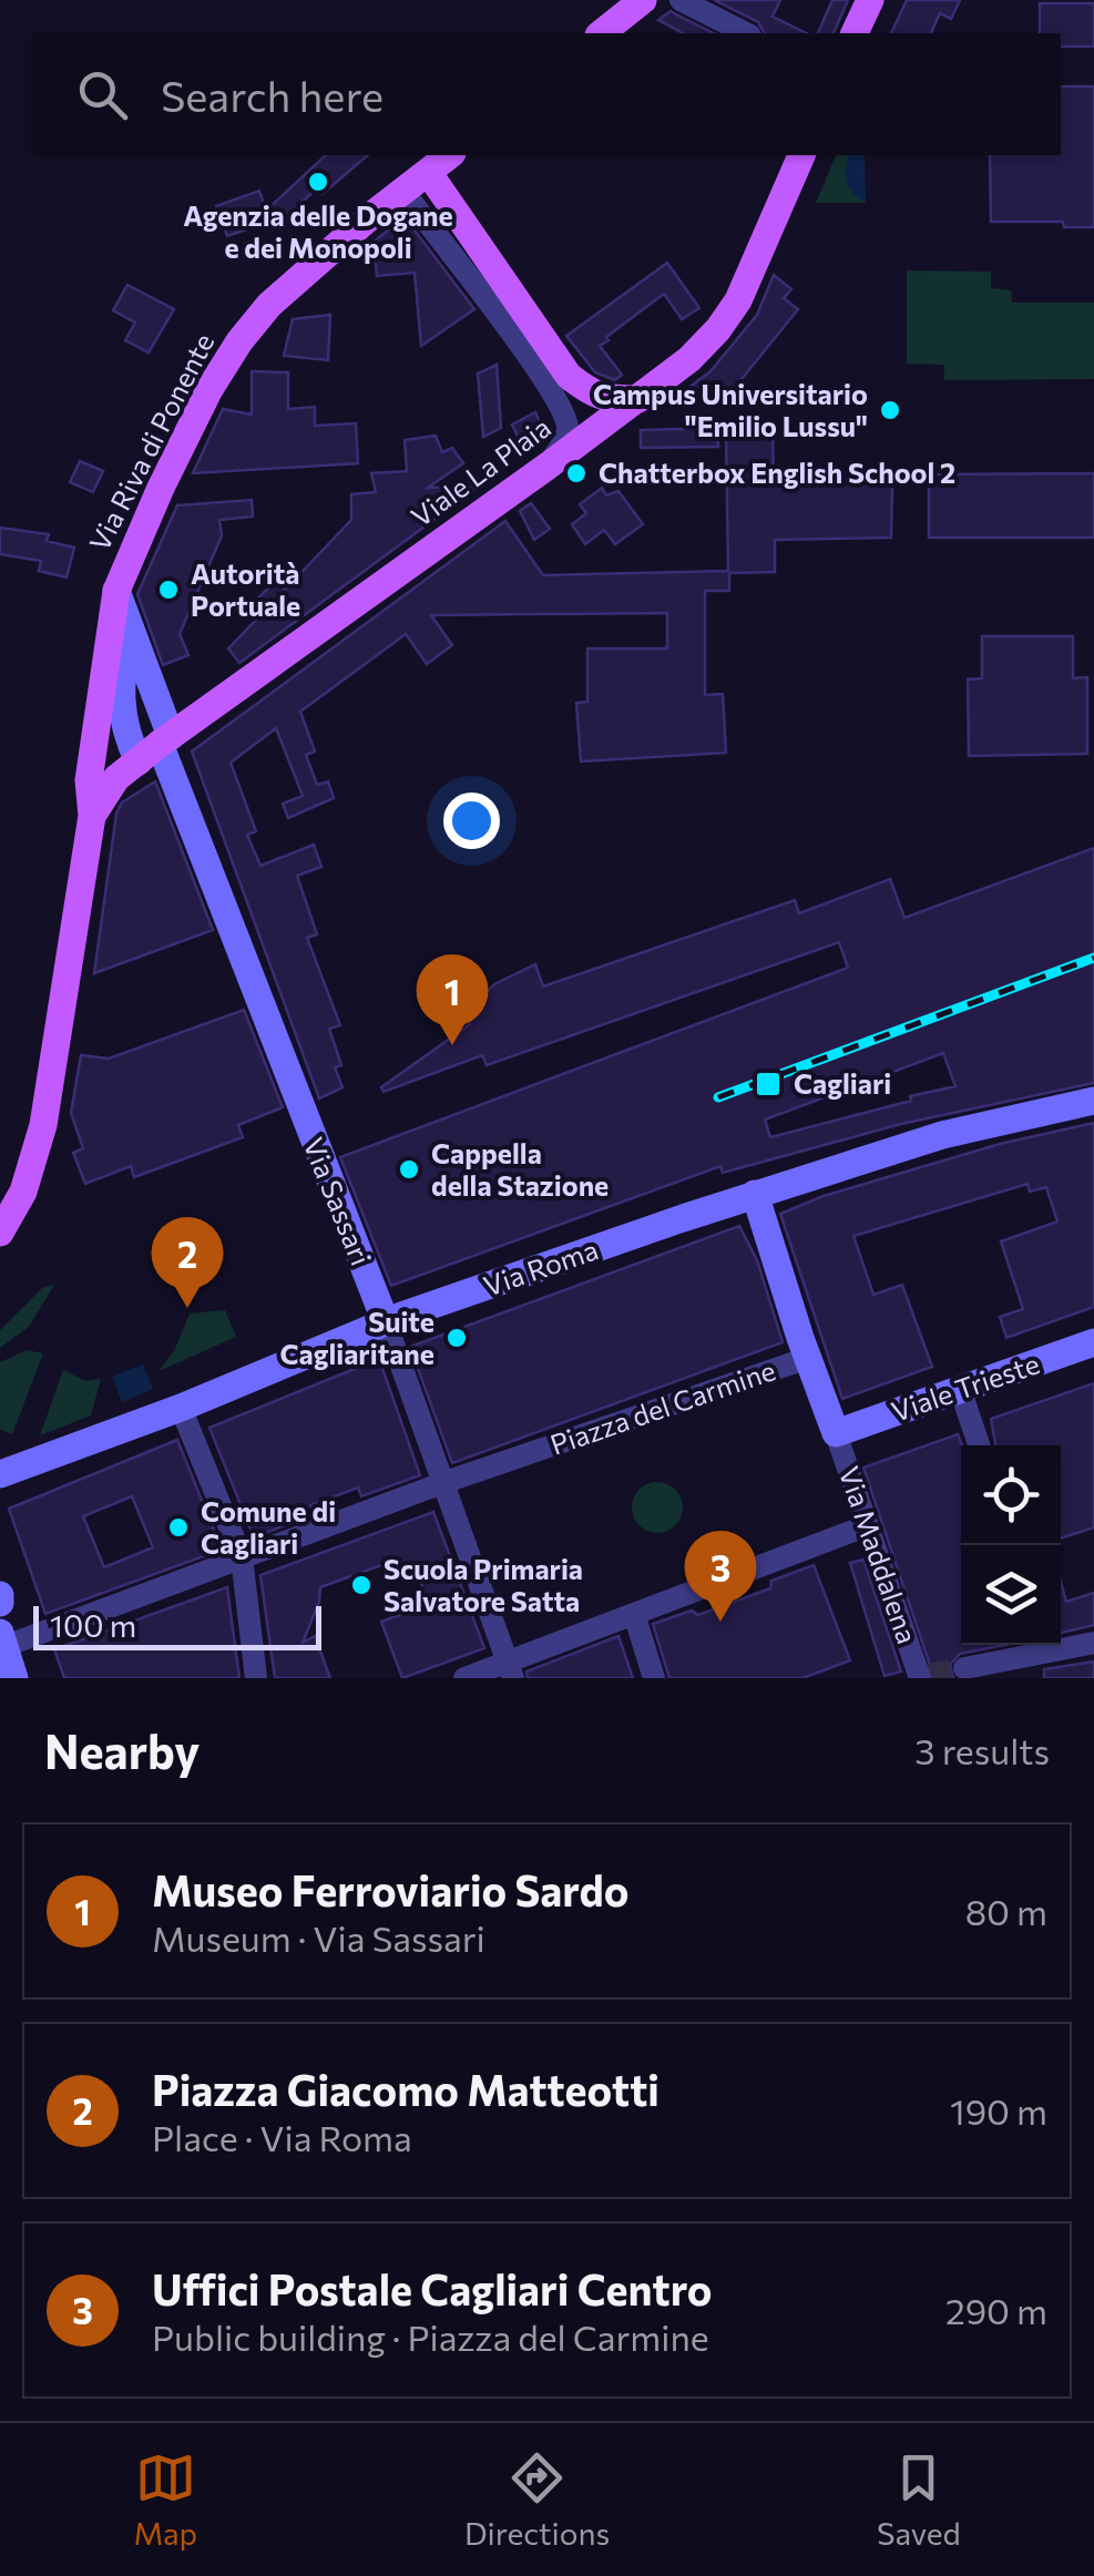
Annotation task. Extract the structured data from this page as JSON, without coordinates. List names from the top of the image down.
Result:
{
  "streets": {
    "main road": [
      "Via Riva di Ponente",
      "Viale La Plaia",
      "Via Sassari",
      "Via Roma",
      "Viale Trieste",
      "Piazza del Carmine"
    ],
    "street": ["Via Maddalena"]
  },
  "crossings": [
    ["Via Riva di Ponente", "Viale La Plaia"],
    ["Via Riva di Ponente", "Via Sassari"],
    ["Viale La Plaia", "Via Sassari"],
    ["Via Sassari", "Via Roma"],
    ["Via Sassari", "Piazza del Carmine"],
    ["Viale Trieste", "Piazza del Carmine"],
    ["Viale Trieste", "Via Maddalena"],
    ["Piazza del Carmine", "Via Maddalena"]
  ],
  "places": {
    "other": [
      "Agenzia delle Dogane e dei Monopoli",
      "Campus Universitario \"Emilio Lussu\"",
      "Chatterbox English School 2",
      "Autorità Portuale",
      "Cappella della Stazione",
      "Suite Cagliaritane",
      "Comune di Cagliari",
      "Scuola Primaria Salvatore Satta"
    ],
    "transit": ["Cagliari"]
  },
  "scale_bar": "100 m",
  "page": {
    "search": "Search here",
    "pins": ["1", "2", "3"],
    "scale": "100 m",
    "heading": ["Nearby", "3 results"],
    "list": [
      {
        "mark": "1",
        "name": "Museo Ferroviario Sardo",
        "note": "Museum · Via Sassari",
        "value": "80 m"
      },
      {
        "mark": "2",
        "name": "Piazza Giacomo Matteotti",
        "note": "Place · Via Roma",
        "value": "190 m"
      },
      {
        "mark": "3",
        "name": "Uffici Postale Cagliari Centro",
        "note": "Public building · Piazza del Carmine",
        "value": "290 m"
      }
    ],
    "nav": ["Map", "Directions", "Saved"]
  }
}
